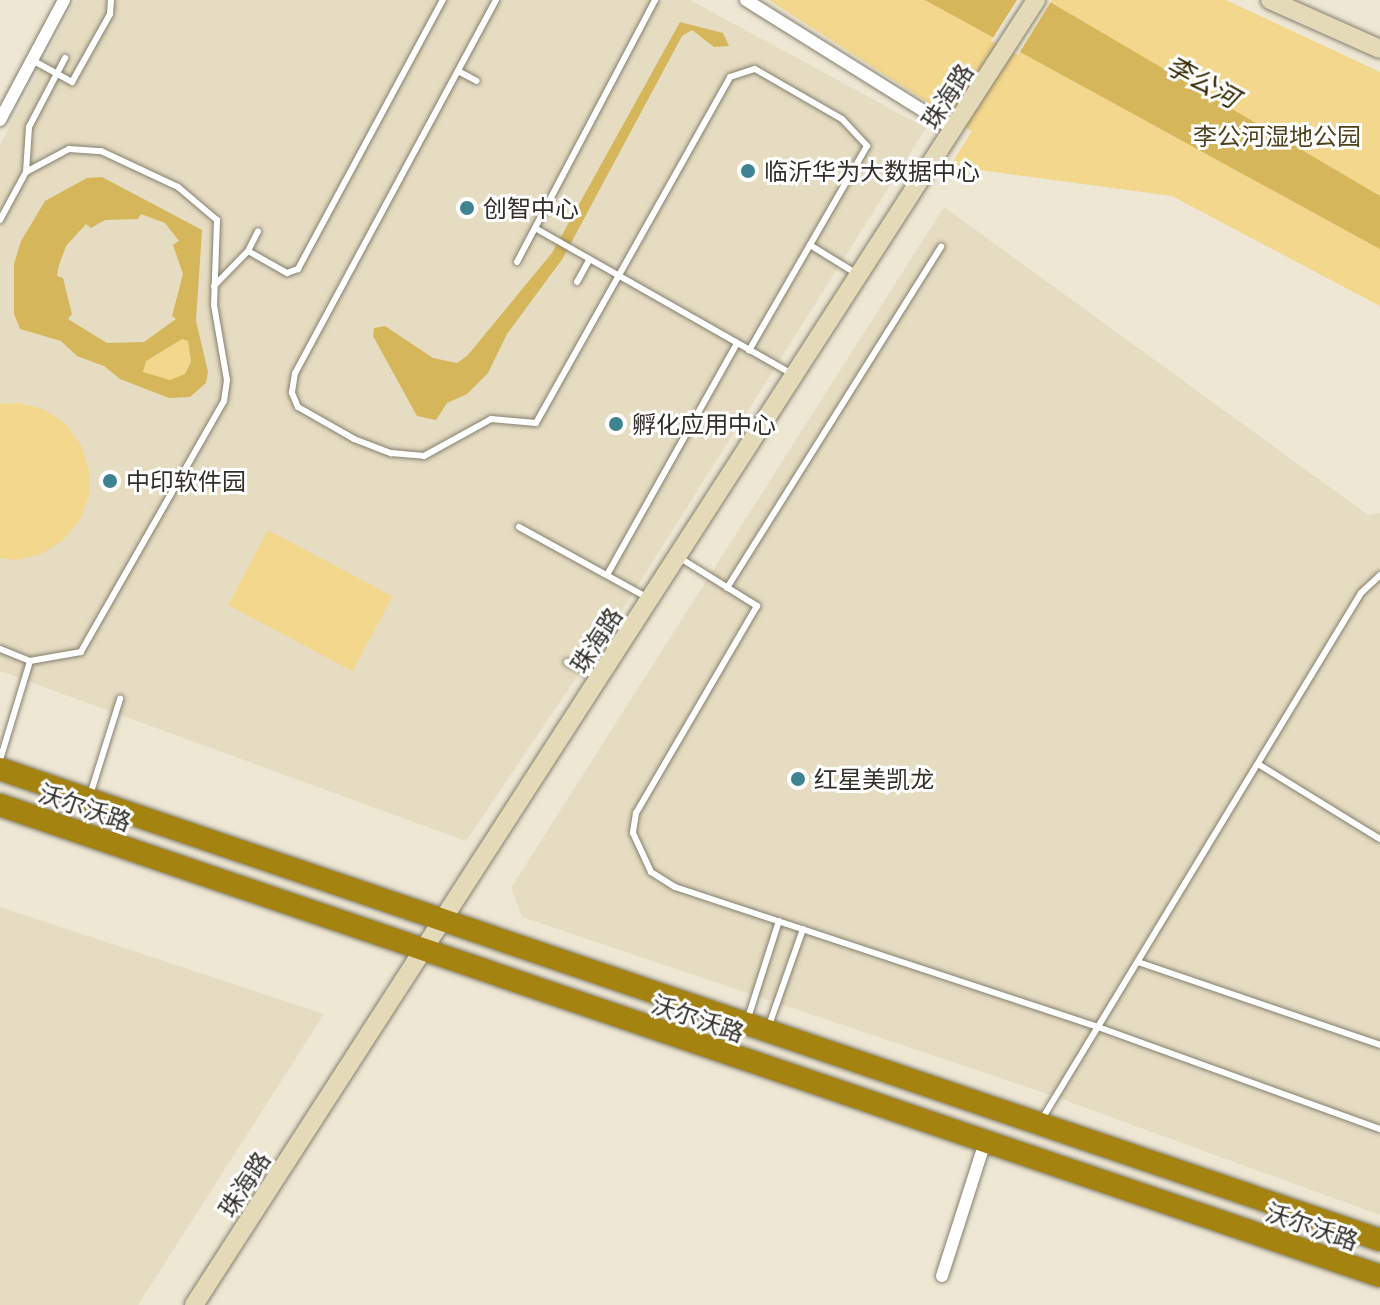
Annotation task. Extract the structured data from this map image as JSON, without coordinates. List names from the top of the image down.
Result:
{
  "streets": {
    "highway": ["沃尔沃路"],
    "main road": ["珠海路"]
  },
  "crossings": [
    ["珠海路", "沃尔沃路"]
  ],
  "water": ["李公河"],
  "parks": ["李公河湿地公园"],
  "places": [
    "临沂华为大数据中心",
    "创智中心",
    "孵化应用中心",
    "中印软件园",
    "红星美凯龙"
  ]
}
